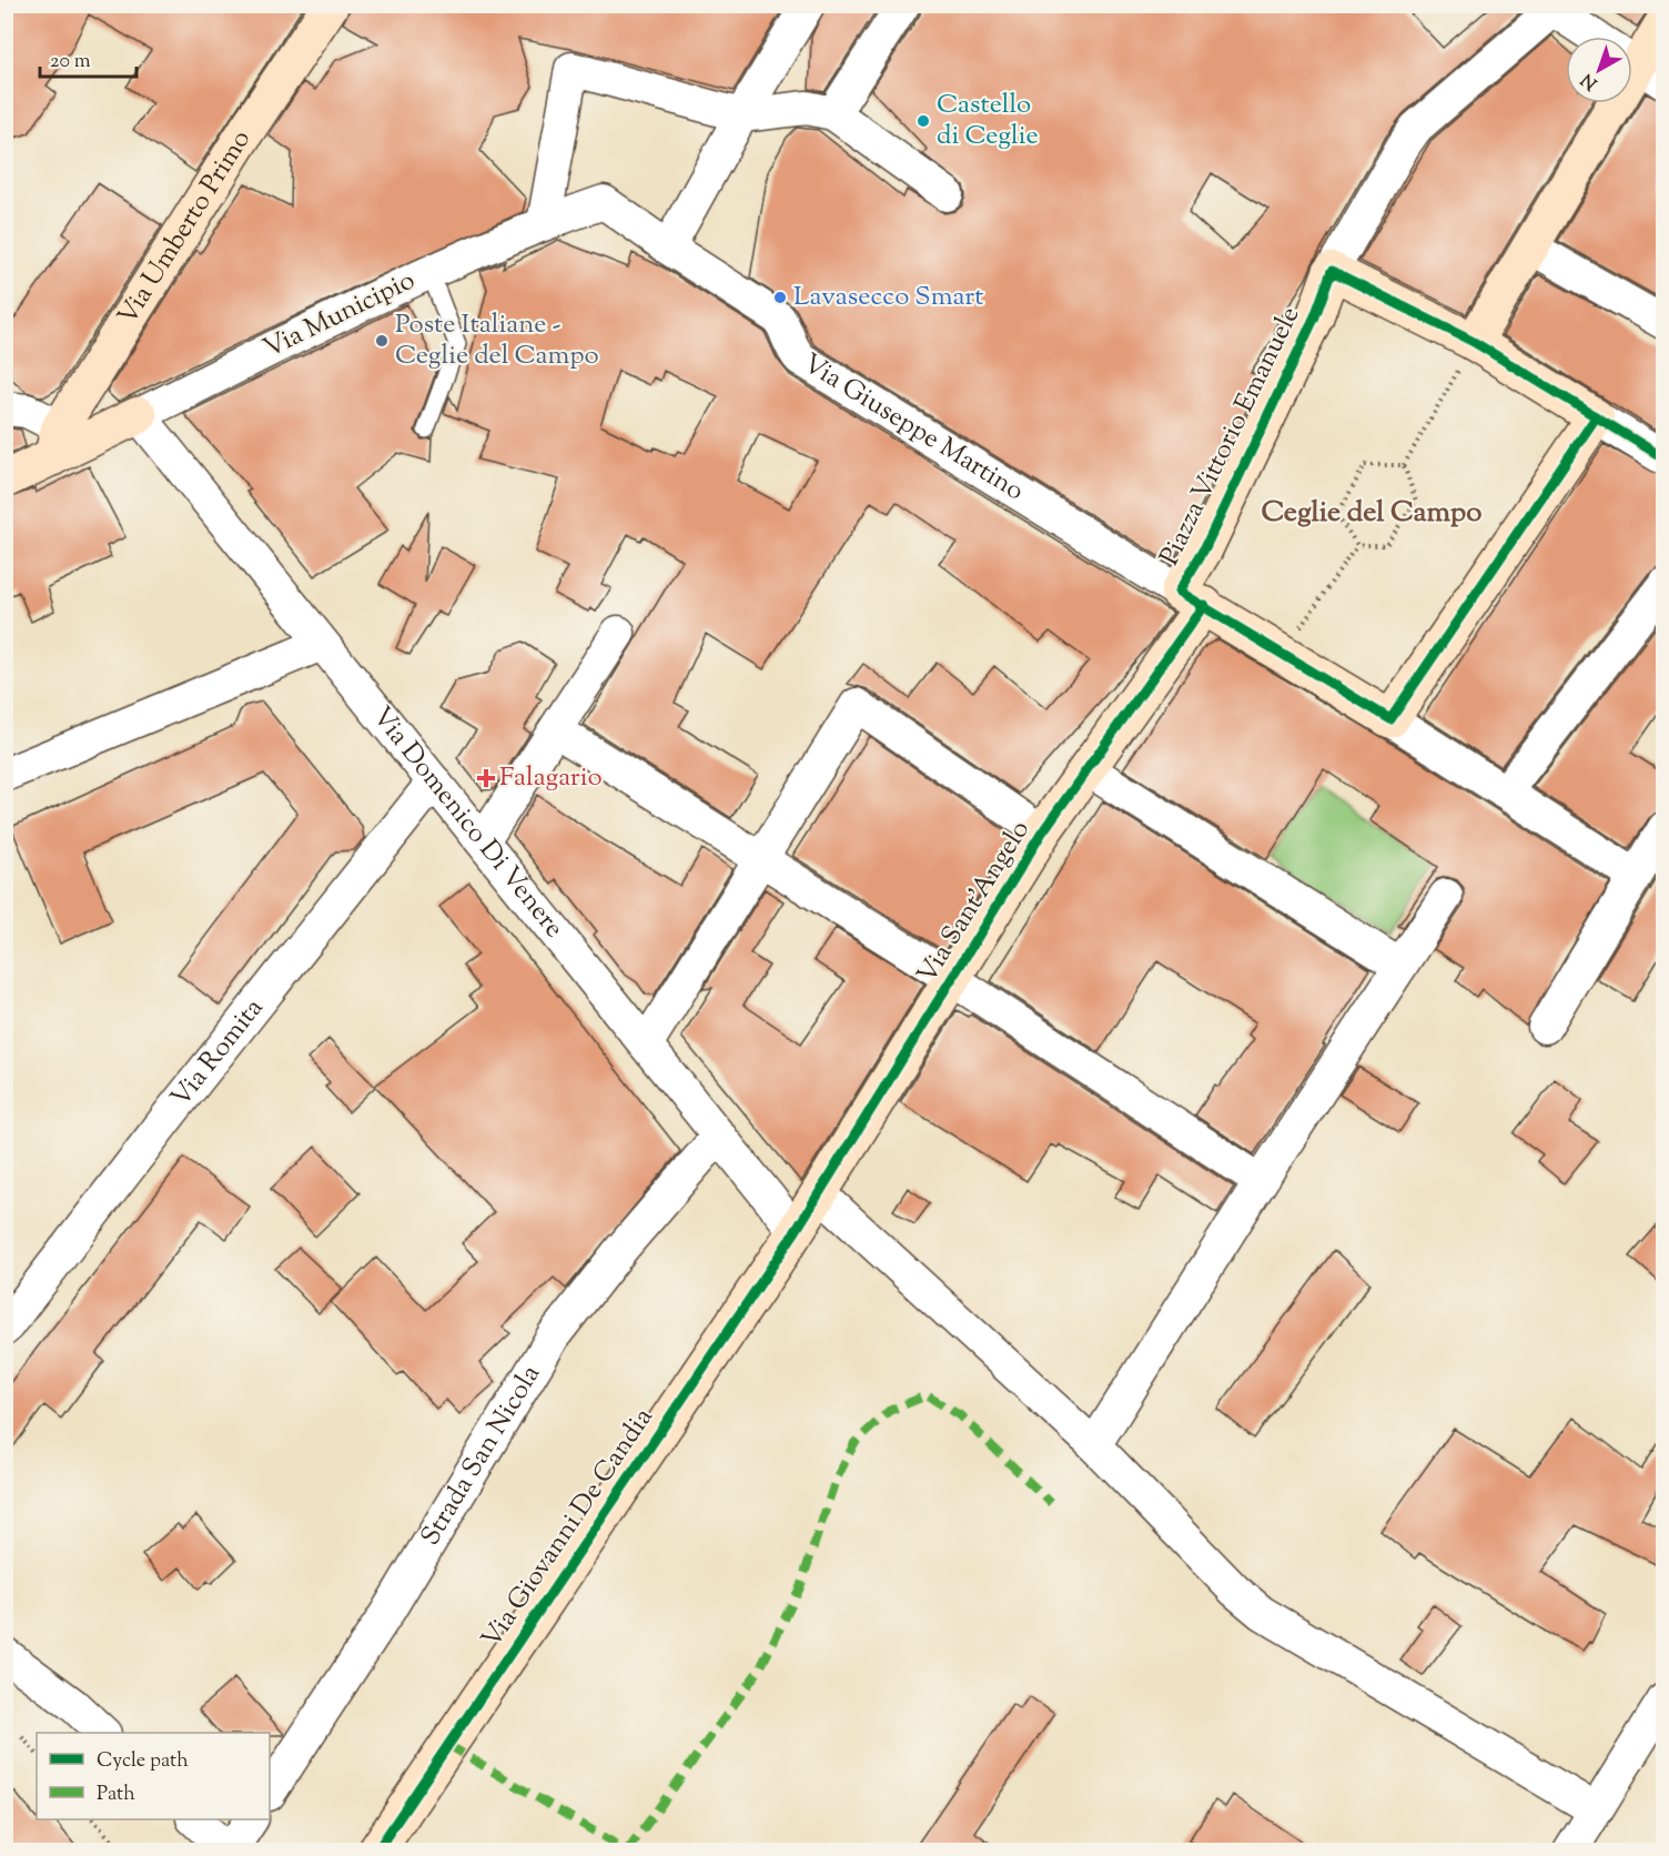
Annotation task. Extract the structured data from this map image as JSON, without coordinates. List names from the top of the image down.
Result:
{
  "streets": {
    "street": [
      "Via Umberto Primo",
      "Via Municipio",
      "Via Giuseppe Martino",
      "Piazza Vittorio Emanuele",
      "Via Domenico Di Venere",
      "Via Sant'Angelo",
      "Via Romita",
      "Strada San Nicola",
      "Via Giovanni De Candia"
    ]
  },
  "crossings": [
    ["Via Municipio", "Via Giuseppe Martino"],
    ["Via Municipio", "Via Domenico Di Venere"],
    ["Via Giuseppe Martino", "Piazza Vittorio Emanuele"],
    ["Via Giuseppe Martino", "Via Sant'Angelo"],
    ["Piazza Vittorio Emanuele", "Via Sant'Angelo"],
    ["Via Domenico Di Venere", "Via Sant'Angelo"],
    ["Via Domenico Di Venere", "Via Romita"],
    ["Via Domenico Di Venere", "Strada San Nicola"],
    ["Via Domenico Di Venere", "Via Giovanni De Candia"],
    ["Via Sant'Angelo", "Via Giovanni De Candia"]
  ],
  "districts": ["Ceglie del Campo"],
  "places": {
    "other": ["Castello di Ceglie", "Lavasecco Smart", "Poste Italiane - Ceglie del Campo"],
    "health": ["Falagario"]
  },
  "legend": ["Cycle path", "Path"],
  "scale_bar": "20 m",
  "north": "bottom left"
}
